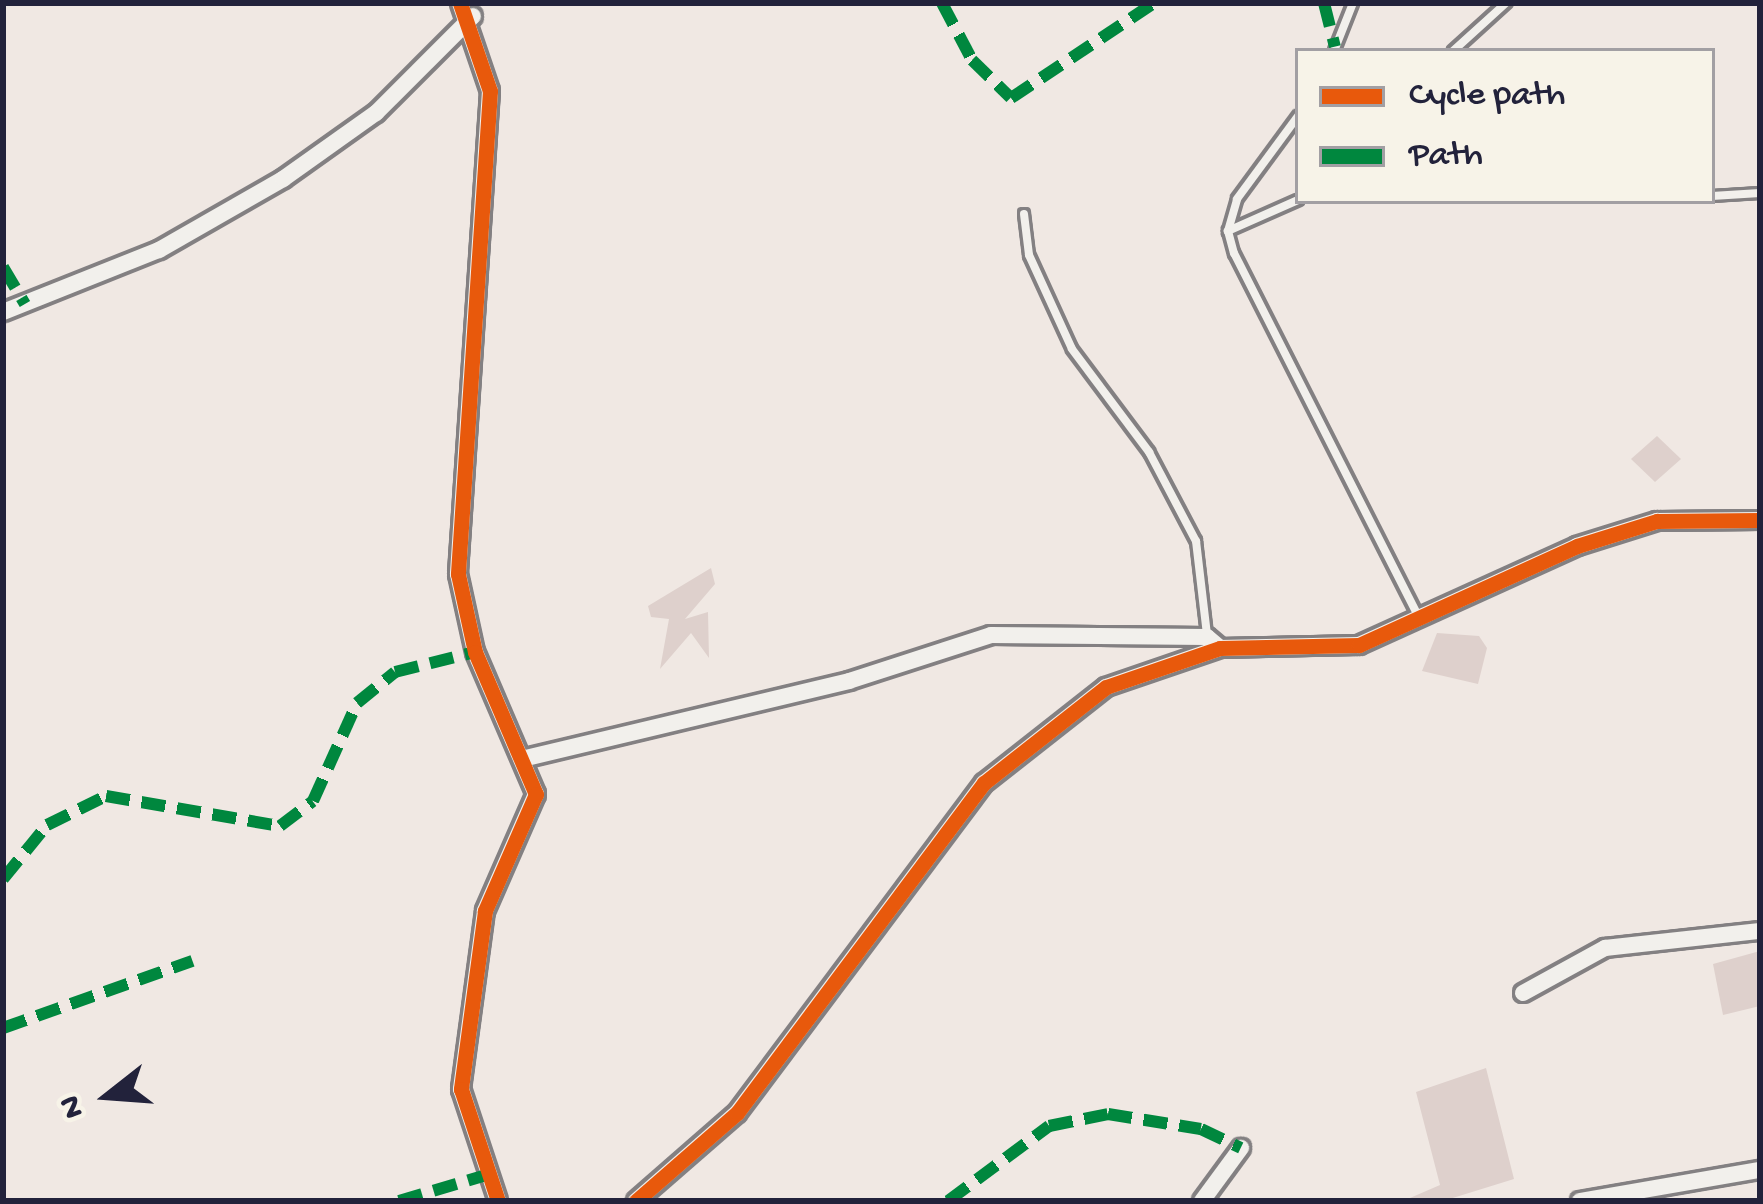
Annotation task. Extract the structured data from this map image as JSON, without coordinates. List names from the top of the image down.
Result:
{
  "legend": ["Cycle path", "Path"],
  "north": "left"
}
